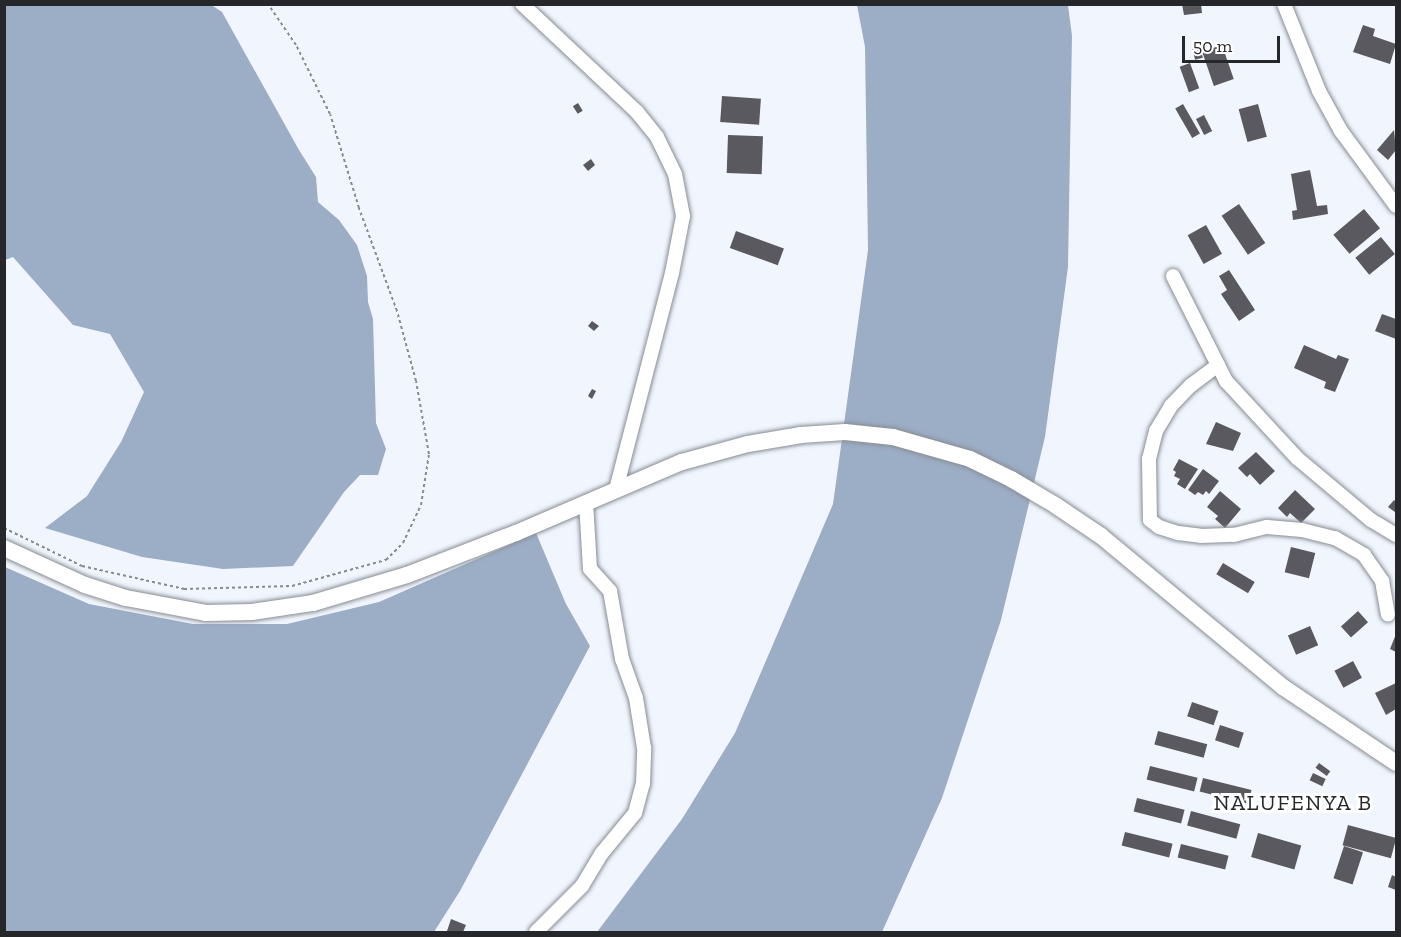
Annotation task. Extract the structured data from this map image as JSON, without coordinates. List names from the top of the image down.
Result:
{
  "districts": ["NALUFENYA B"],
  "scale_bar": "50 m"
}
